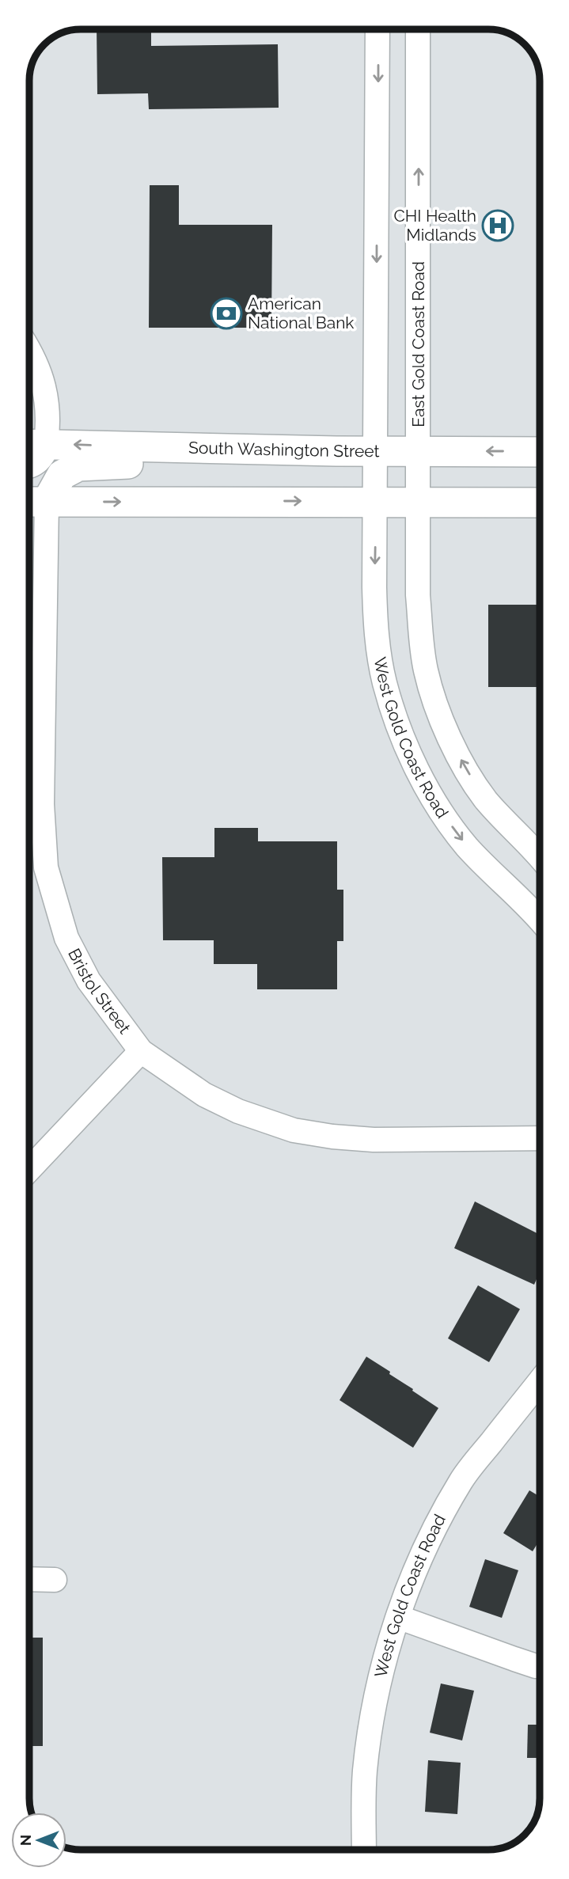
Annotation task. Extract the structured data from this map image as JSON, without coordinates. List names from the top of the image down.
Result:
{
  "streets": {
    "main road": ["South Washington Street"],
    "street": ["East Gold Coast Road", "West Gold Coast Road", "Bristol Street"]
  },
  "crossings": [
    ["East Gold Coast Road", "South Washington Street"],
    ["East Gold Coast Road", "West Gold Coast Road"]
  ],
  "places": {
    "hospital": ["CHI Health Midlands"],
    "bank": ["American National Bank"]
  },
  "north": "left"
}
